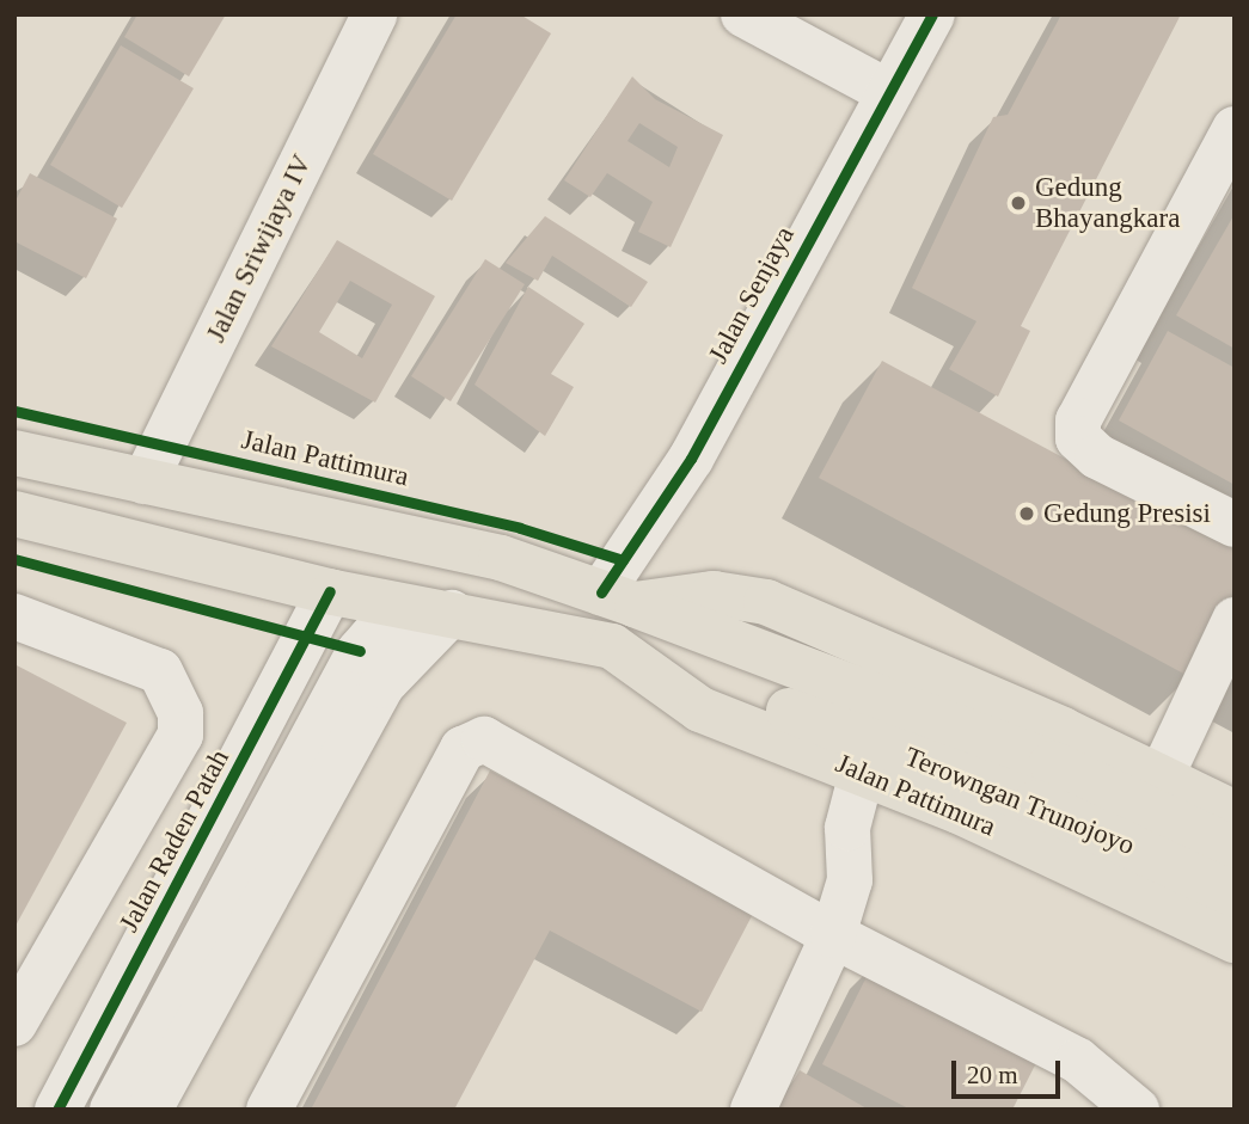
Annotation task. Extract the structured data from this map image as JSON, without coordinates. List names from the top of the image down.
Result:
{
  "streets": {
    "main road": ["Jalan Pattimura", "Terowngan Trunojoyo"],
    "street": ["Jalan Sriwijaya IV", "Jalan Senjaya", "Jalan Raden Patah"]
  },
  "crossings": [
    ["Jalan Senjaya", "Terowngan Trunojoyo"],
    ["Jalan Pattimura", "Terowngan Trunojoyo"],
    ["Jalan Pattimura", "Jalan Raden Patah"]
  ],
  "places": ["Gedung Bhayangkara", "Gedung Presisi"],
  "scale_bar": "20 m"
}
